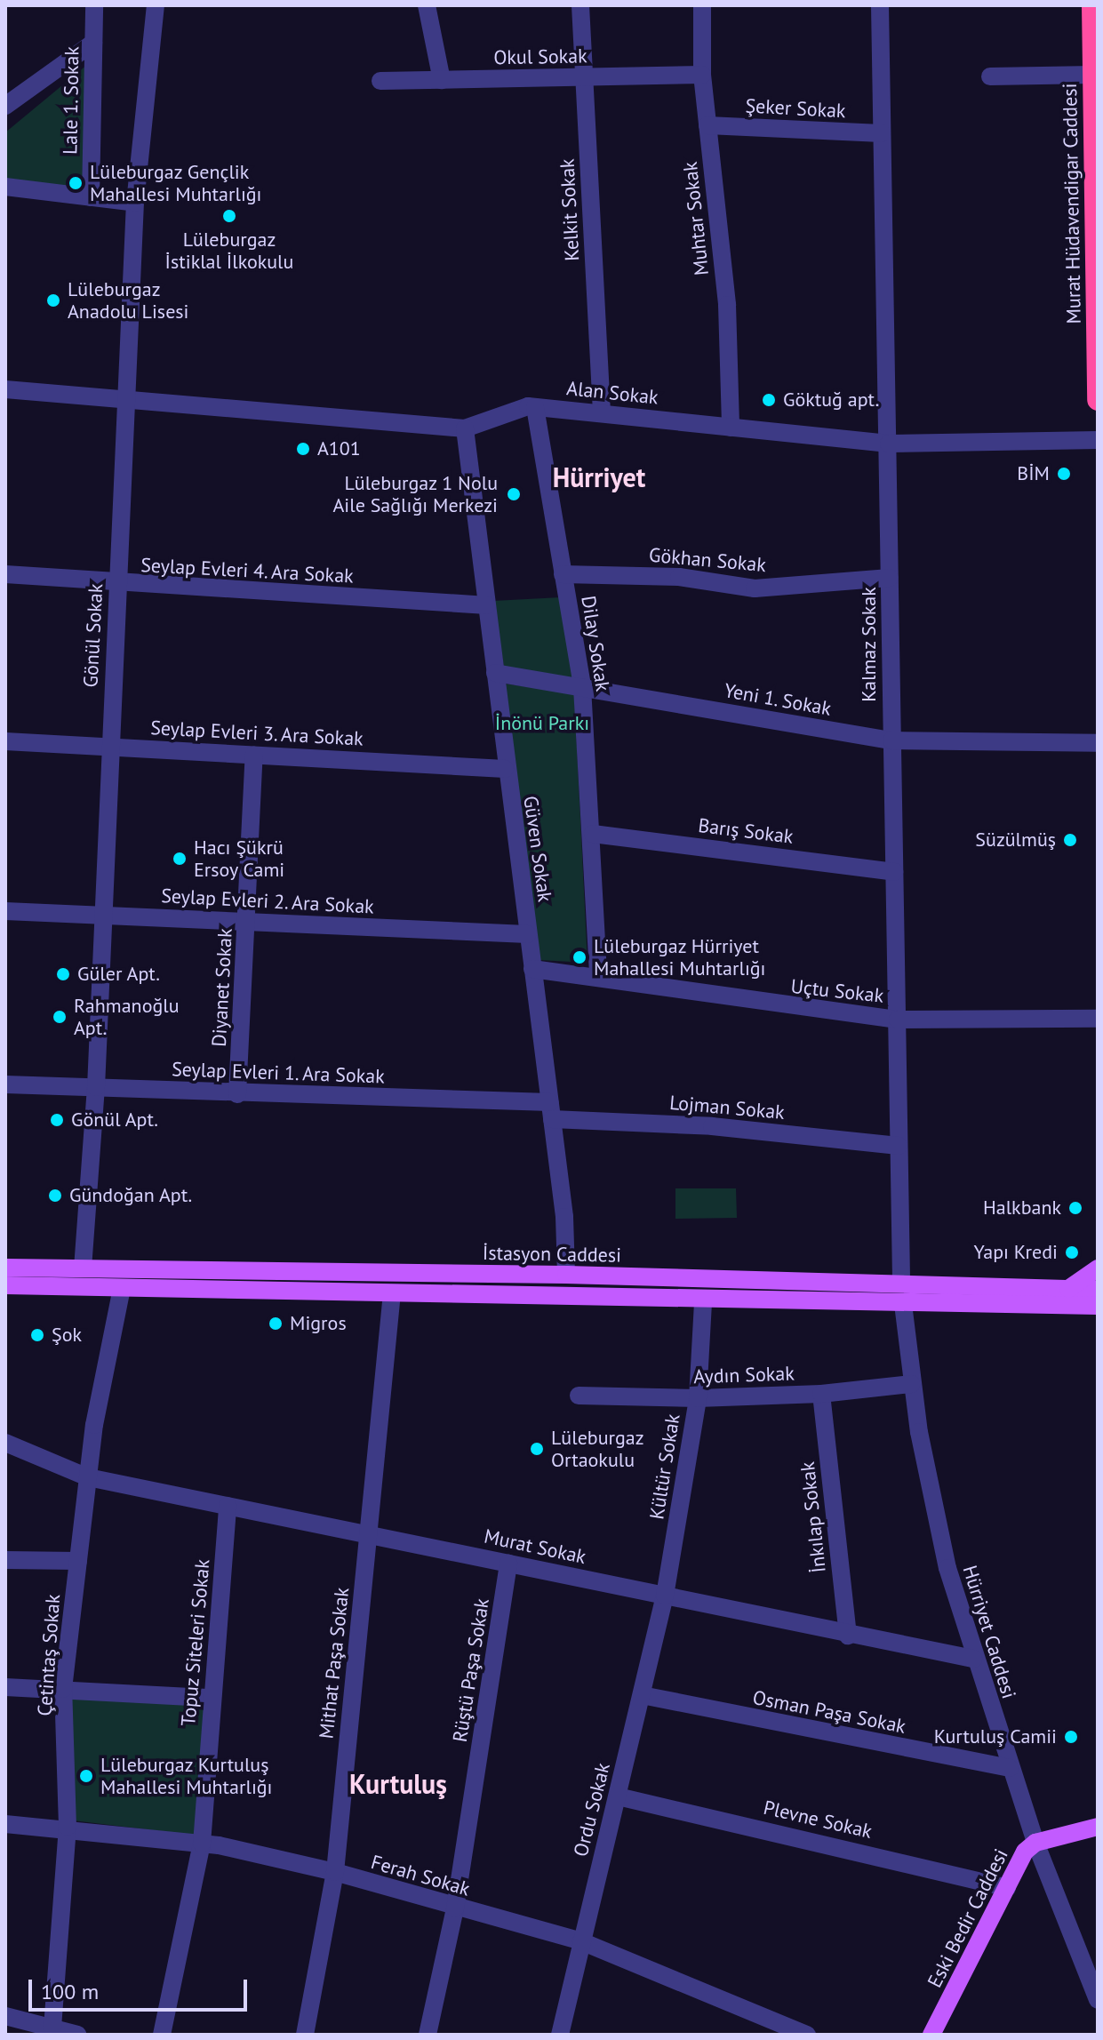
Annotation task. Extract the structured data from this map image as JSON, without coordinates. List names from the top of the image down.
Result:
{
  "streets": {
    "highway": ["Murat Hüdavendigar Caddesi"],
    "main road": ["İstasyon Caddesi", "Eski Bedir Caddesi"],
    "street": [
      "Okul Sokak",
      "Lale 1. Sokak",
      "Şeker Sokak",
      "Kelkit Sokak",
      "Muhtar Sokak",
      "Alan Sokak",
      "Gökhan Sokak",
      "Seylap Evleri 4. Ara Sokak",
      "Gönül Sokak",
      "Dilay Sokak",
      "Kalmaz Sokak",
      "Yeni 1. Sokak",
      "Seylap Evleri 3. Ara Sokak",
      "Barış Sokak",
      "Güven Sokak",
      "Seylap Evleri 2. Ara Sokak",
      "Diyanet Sokak",
      "Uçtu Sokak",
      "Seylap Evleri 1. Ara Sokak",
      "Lojman Sokak",
      "Aydın Sokak",
      "Kültür Sokak",
      "İnkılap Sokak",
      "Murat Sokak",
      "Hürriyet Caddesi",
      "Topuz Siteleri Sokak",
      "Çetintaş Sokak",
      "Mithat Paşa Sokak",
      "Rüştü Paşa Sokak",
      "Osman Paşa Sokak",
      "Ordu Sokak",
      "Plevne Sokak",
      "Ferah Sokak"
    ]
  },
  "crossings": [
    ["Okul Sokak", "Kelkit Sokak"],
    ["Okul Sokak", "Muhtar Sokak"],
    ["Şeker Sokak", "Muhtar Sokak"],
    ["Şeker Sokak", "Kalmaz Sokak"],
    ["Kelkit Sokak", "Alan Sokak"],
    ["Muhtar Sokak", "Alan Sokak"],
    ["Alan Sokak", "Gönül Sokak"],
    ["Alan Sokak", "Dilay Sokak"],
    ["Alan Sokak", "Kalmaz Sokak"],
    ["Alan Sokak", "Güven Sokak"],
    ["Gökhan Sokak", "Dilay Sokak"],
    ["Gökhan Sokak", "Kalmaz Sokak"],
    ["Seylap Evleri 4. Ara Sokak", "Gönül Sokak"],
    ["Seylap Evleri 4. Ara Sokak", "Güven Sokak"],
    ["Gönül Sokak", "Seylap Evleri 3. Ara Sokak"],
    ["Gönül Sokak", "Seylap Evleri 2. Ara Sokak"],
    ["Gönül Sokak", "Seylap Evleri 1. Ara Sokak"],
    ["Gönül Sokak", "İstasyon Caddesi"],
    ["Dilay Sokak", "Yeni 1. Sokak"],
    ["Dilay Sokak", "Barış Sokak"],
    ["Dilay Sokak", "Uçtu Sokak"],
    ["Kalmaz Sokak", "Yeni 1. Sokak"],
    ["Kalmaz Sokak", "Barış Sokak"],
    ["Kalmaz Sokak", "Uçtu Sokak"],
    ["Kalmaz Sokak", "Lojman Sokak"],
    ["Kalmaz Sokak", "İstasyon Caddesi"],
    ["Yeni 1. Sokak", "Güven Sokak"],
    ["Seylap Evleri 3. Ara Sokak", "Güven Sokak"],
    ["Seylap Evleri 3. Ara Sokak", "Diyanet Sokak"],
    ["Güven Sokak", "Seylap Evleri 2. Ara Sokak"],
    ["Güven Sokak", "Uçtu Sokak"],
    ["Güven Sokak", "Seylap Evleri 1. Ara Sokak"],
    ["Güven Sokak", "Lojman Sokak"],
    ["Güven Sokak", "İstasyon Caddesi"],
    ["Seylap Evleri 2. Ara Sokak", "Diyanet Sokak"],
    ["Diyanet Sokak", "Seylap Evleri 1. Ara Sokak"],
    ["Seylap Evleri 1. Ara Sokak", "Lojman Sokak"],
    ["İstasyon Caddesi", "Kültür Sokak"],
    ["İstasyon Caddesi", "Hürriyet Caddesi"],
    ["İstasyon Caddesi", "Çetintaş Sokak"],
    ["İstasyon Caddesi", "Mithat Paşa Sokak"],
    ["Aydın Sokak", "Kültür Sokak"],
    ["Aydın Sokak", "İnkılap Sokak"],
    ["Aydın Sokak", "Hürriyet Caddesi"],
    ["Kültür Sokak", "Murat Sokak"],
    ["Kültür Sokak", "Ordu Sokak"],
    ["İnkılap Sokak", "Murat Sokak"],
    ["Murat Sokak", "Hürriyet Caddesi"],
    ["Murat Sokak", "Topuz Siteleri Sokak"],
    ["Murat Sokak", "Çetintaş Sokak"],
    ["Murat Sokak", "Mithat Paşa Sokak"],
    ["Murat Sokak", "Rüştü Paşa Sokak"],
    ["Murat Sokak", "Ordu Sokak"],
    ["Hürriyet Caddesi", "Osman Paşa Sokak"],
    ["Hürriyet Caddesi", "Eski Bedir Caddesi"],
    ["Topuz Siteleri Sokak", "Ferah Sokak"],
    ["Çetintaş Sokak", "Ferah Sokak"],
    ["Mithat Paşa Sokak", "Ferah Sokak"],
    ["Rüştü Paşa Sokak", "Ferah Sokak"],
    ["Osman Paşa Sokak", "Ordu Sokak"],
    ["Ordu Sokak", "Plevne Sokak"],
    ["Ordu Sokak", "Ferah Sokak"],
    ["Plevne Sokak", "Eski Bedir Caddesi"]
  ],
  "districts": ["Hürriyet", "Kurtuluş"],
  "parks": ["İnönü Parkı"],
  "places": [
    "Lüleburgaz Gençlik Mahallesi Muhtarlığı",
    "Lüleburgaz İstiklal İlkokulu",
    "Lüleburgaz Anadolu Lisesi",
    "Göktuğ apt.",
    "A101",
    "BİM",
    "Lüleburgaz 1 Nolu Aile Sağlığı Merkezi",
    "Süzülmüş",
    "Hacı Şükrü Ersoy Cami",
    "Lüleburgaz Hürriyet Mahallesi Muhtarlığı",
    "Güler Apt.",
    "Rahmanoğlu Apt.",
    "Gönül Apt.",
    "Gündoğan Apt.",
    "Halkbank",
    "Yapı Kredi",
    "Migros",
    "Şok",
    "Lüleburgaz Ortaokulu",
    "Kurtuluş Camii",
    "Lüleburgaz Kurtuluş Mahallesi Muhtarlığı"
  ],
  "scale_bar": "100 m"
}
